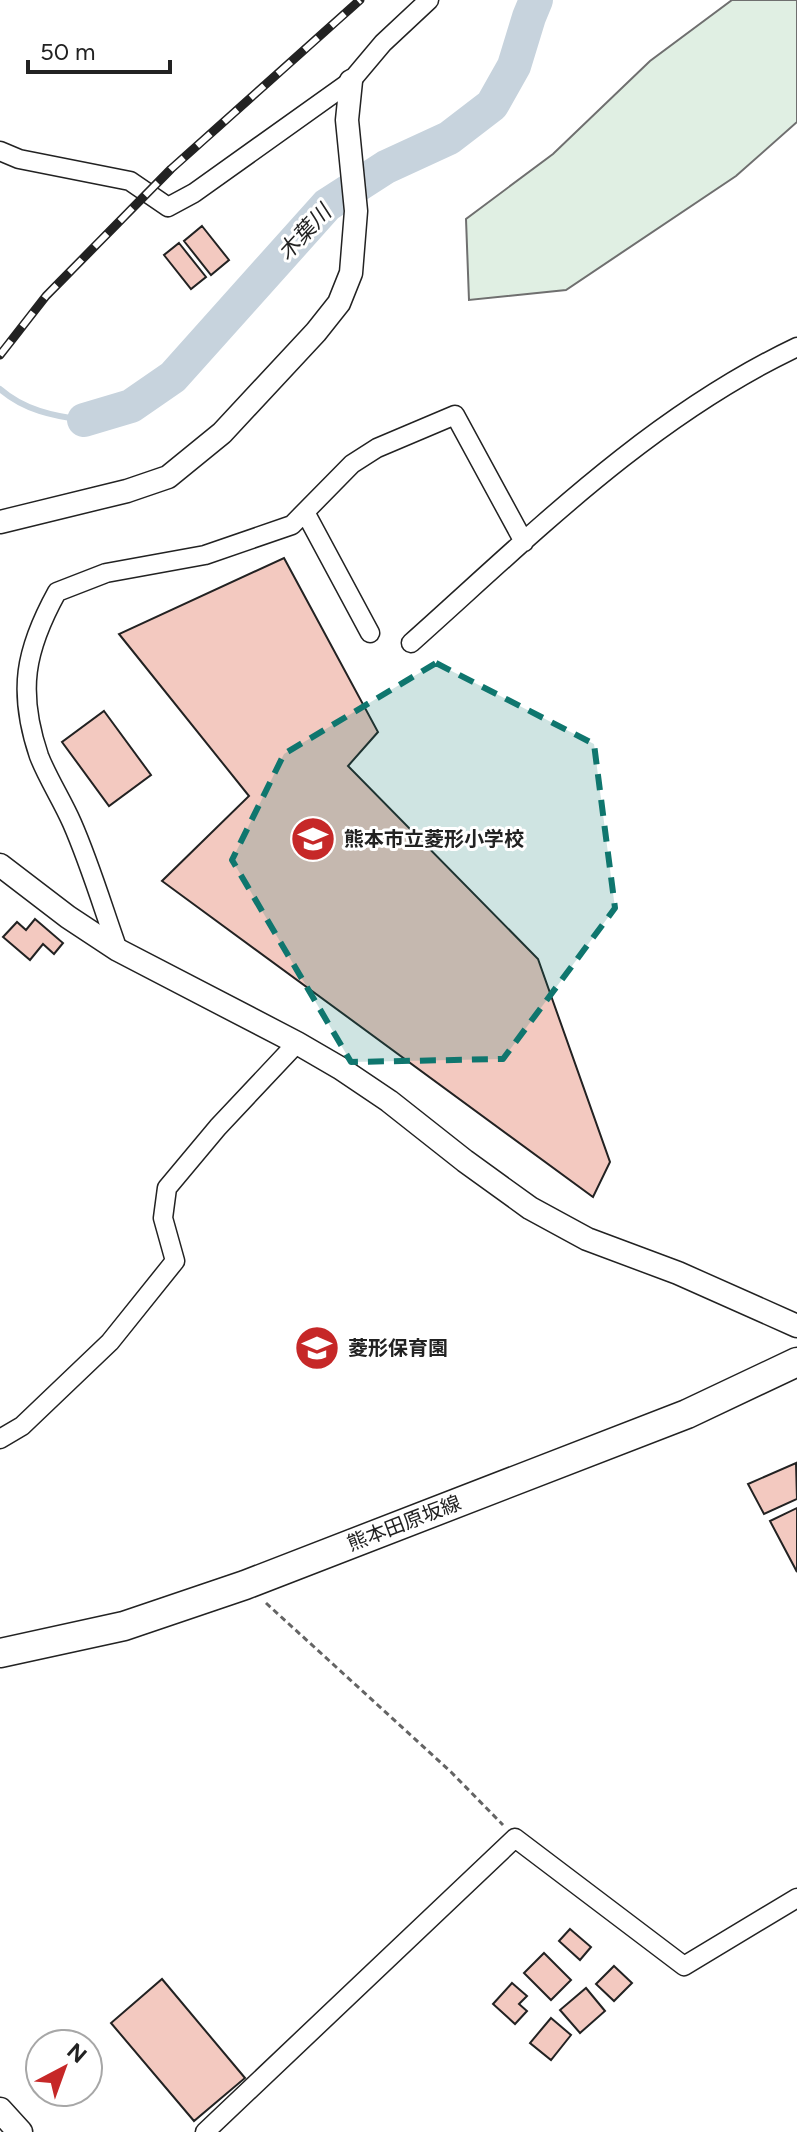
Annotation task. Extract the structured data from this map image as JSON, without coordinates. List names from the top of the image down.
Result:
{
  "streets": {
    "main road": ["熊本田原坂線"]
  },
  "water": ["木葉川"],
  "places": {
    "school or university": ["熊本市立菱形小学校", "菱形保育園"]
  },
  "scale_bar": "50 m",
  "north": "top right"
}
